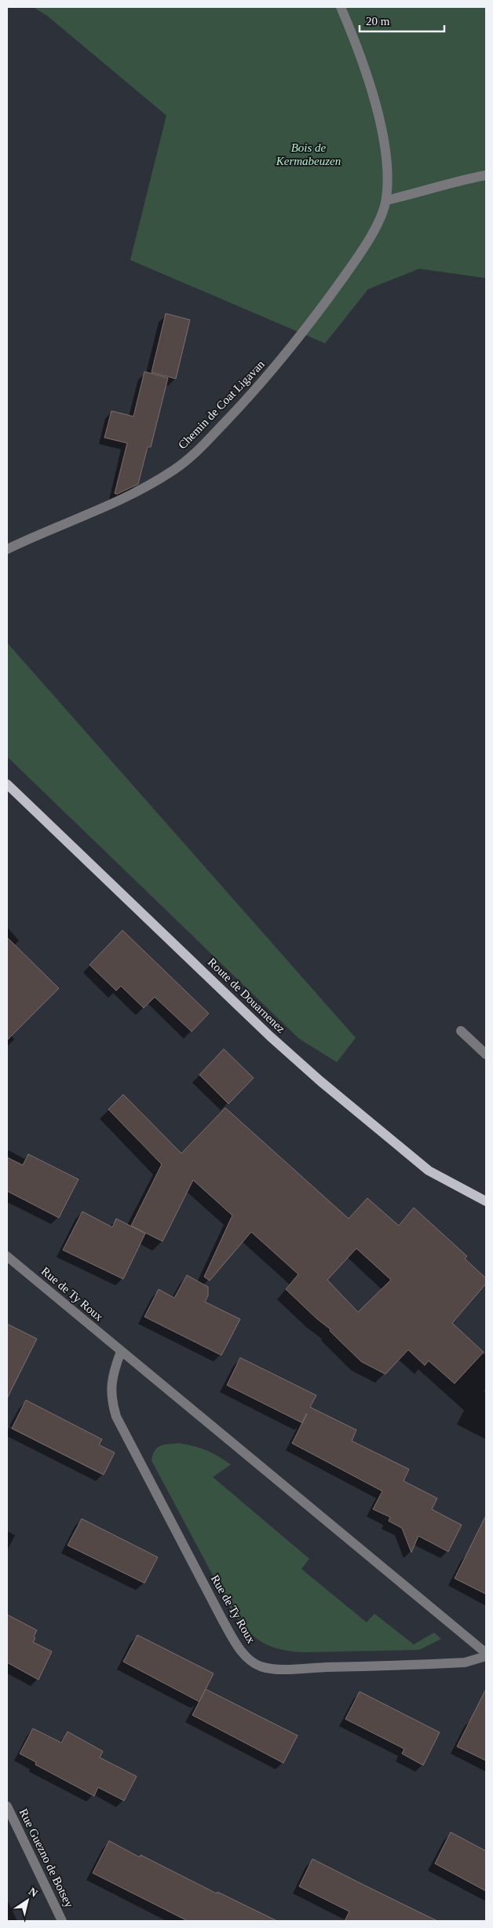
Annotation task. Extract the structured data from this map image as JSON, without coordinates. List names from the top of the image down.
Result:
{
  "streets": {
    "main road": ["Route de Douarnenez"],
    "street": ["Chemin de Coat Ligavan", "Rue de Ty Roux", "Rue Guezno de Botsey"]
  },
  "parks": ["Bois de Kermabeuzen"],
  "scale_bar": "20 m",
  "north": "top right"
}
